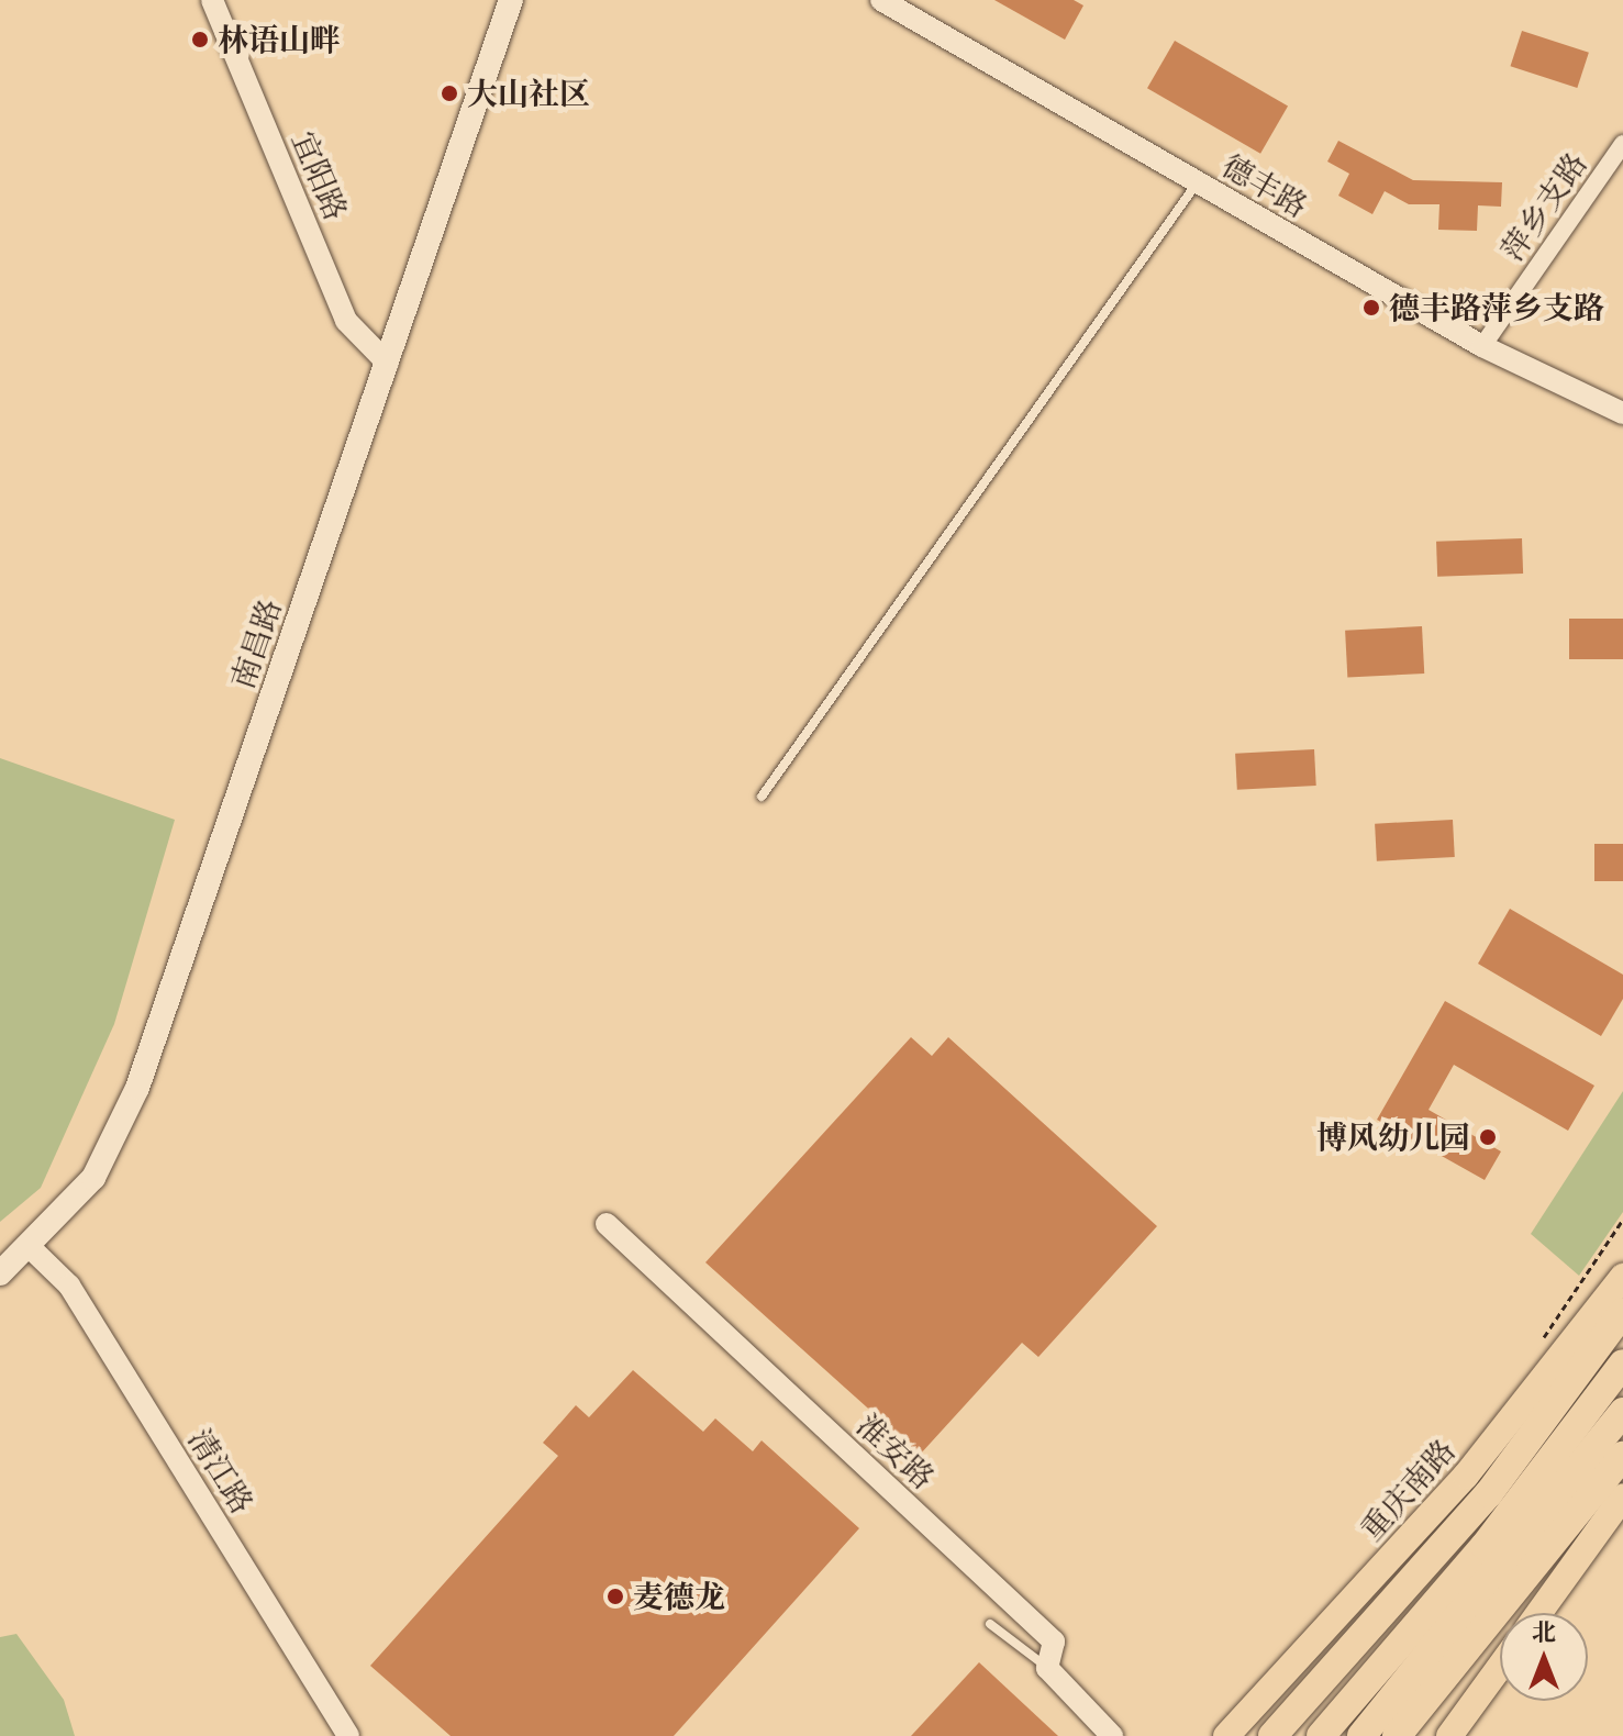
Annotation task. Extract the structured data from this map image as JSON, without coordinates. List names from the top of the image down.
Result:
{
  "streets": {
    "main road": ["南昌路", "重庆南路"],
    "street": [
      "宜阳路",
      "德丰路",
      "萍乡支路",
      "淮安路",
      "清江路"
    ]
  },
  "crossings": [
    ["宜阳路", "南昌路"],
    ["德丰路", "萍乡支路"],
    ["南昌路", "清江路"]
  ],
  "places": [
    "林语山畔",
    "大山社区",
    "德丰路萍乡支路",
    "博风幼儿园",
    "麦德龙"
  ],
  "north": "top"
}
